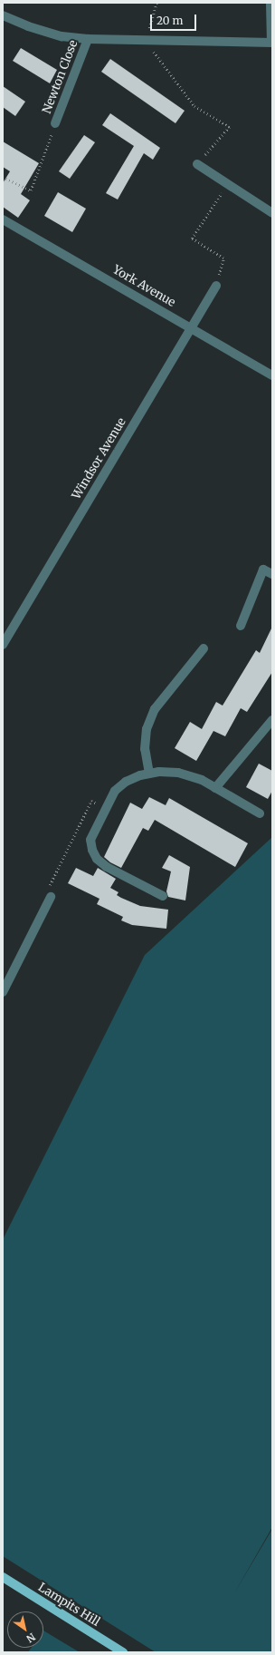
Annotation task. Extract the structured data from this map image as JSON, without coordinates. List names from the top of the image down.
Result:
{
  "streets": {
    "main road": ["Lampits Hill"],
    "street": ["Newton Close", "York Avenue", "Windsor Avenue"]
  },
  "crossings": [
    ["York Avenue", "Windsor Avenue"]
  ],
  "scale_bar": "20 m",
  "north": "bottom right"
}
